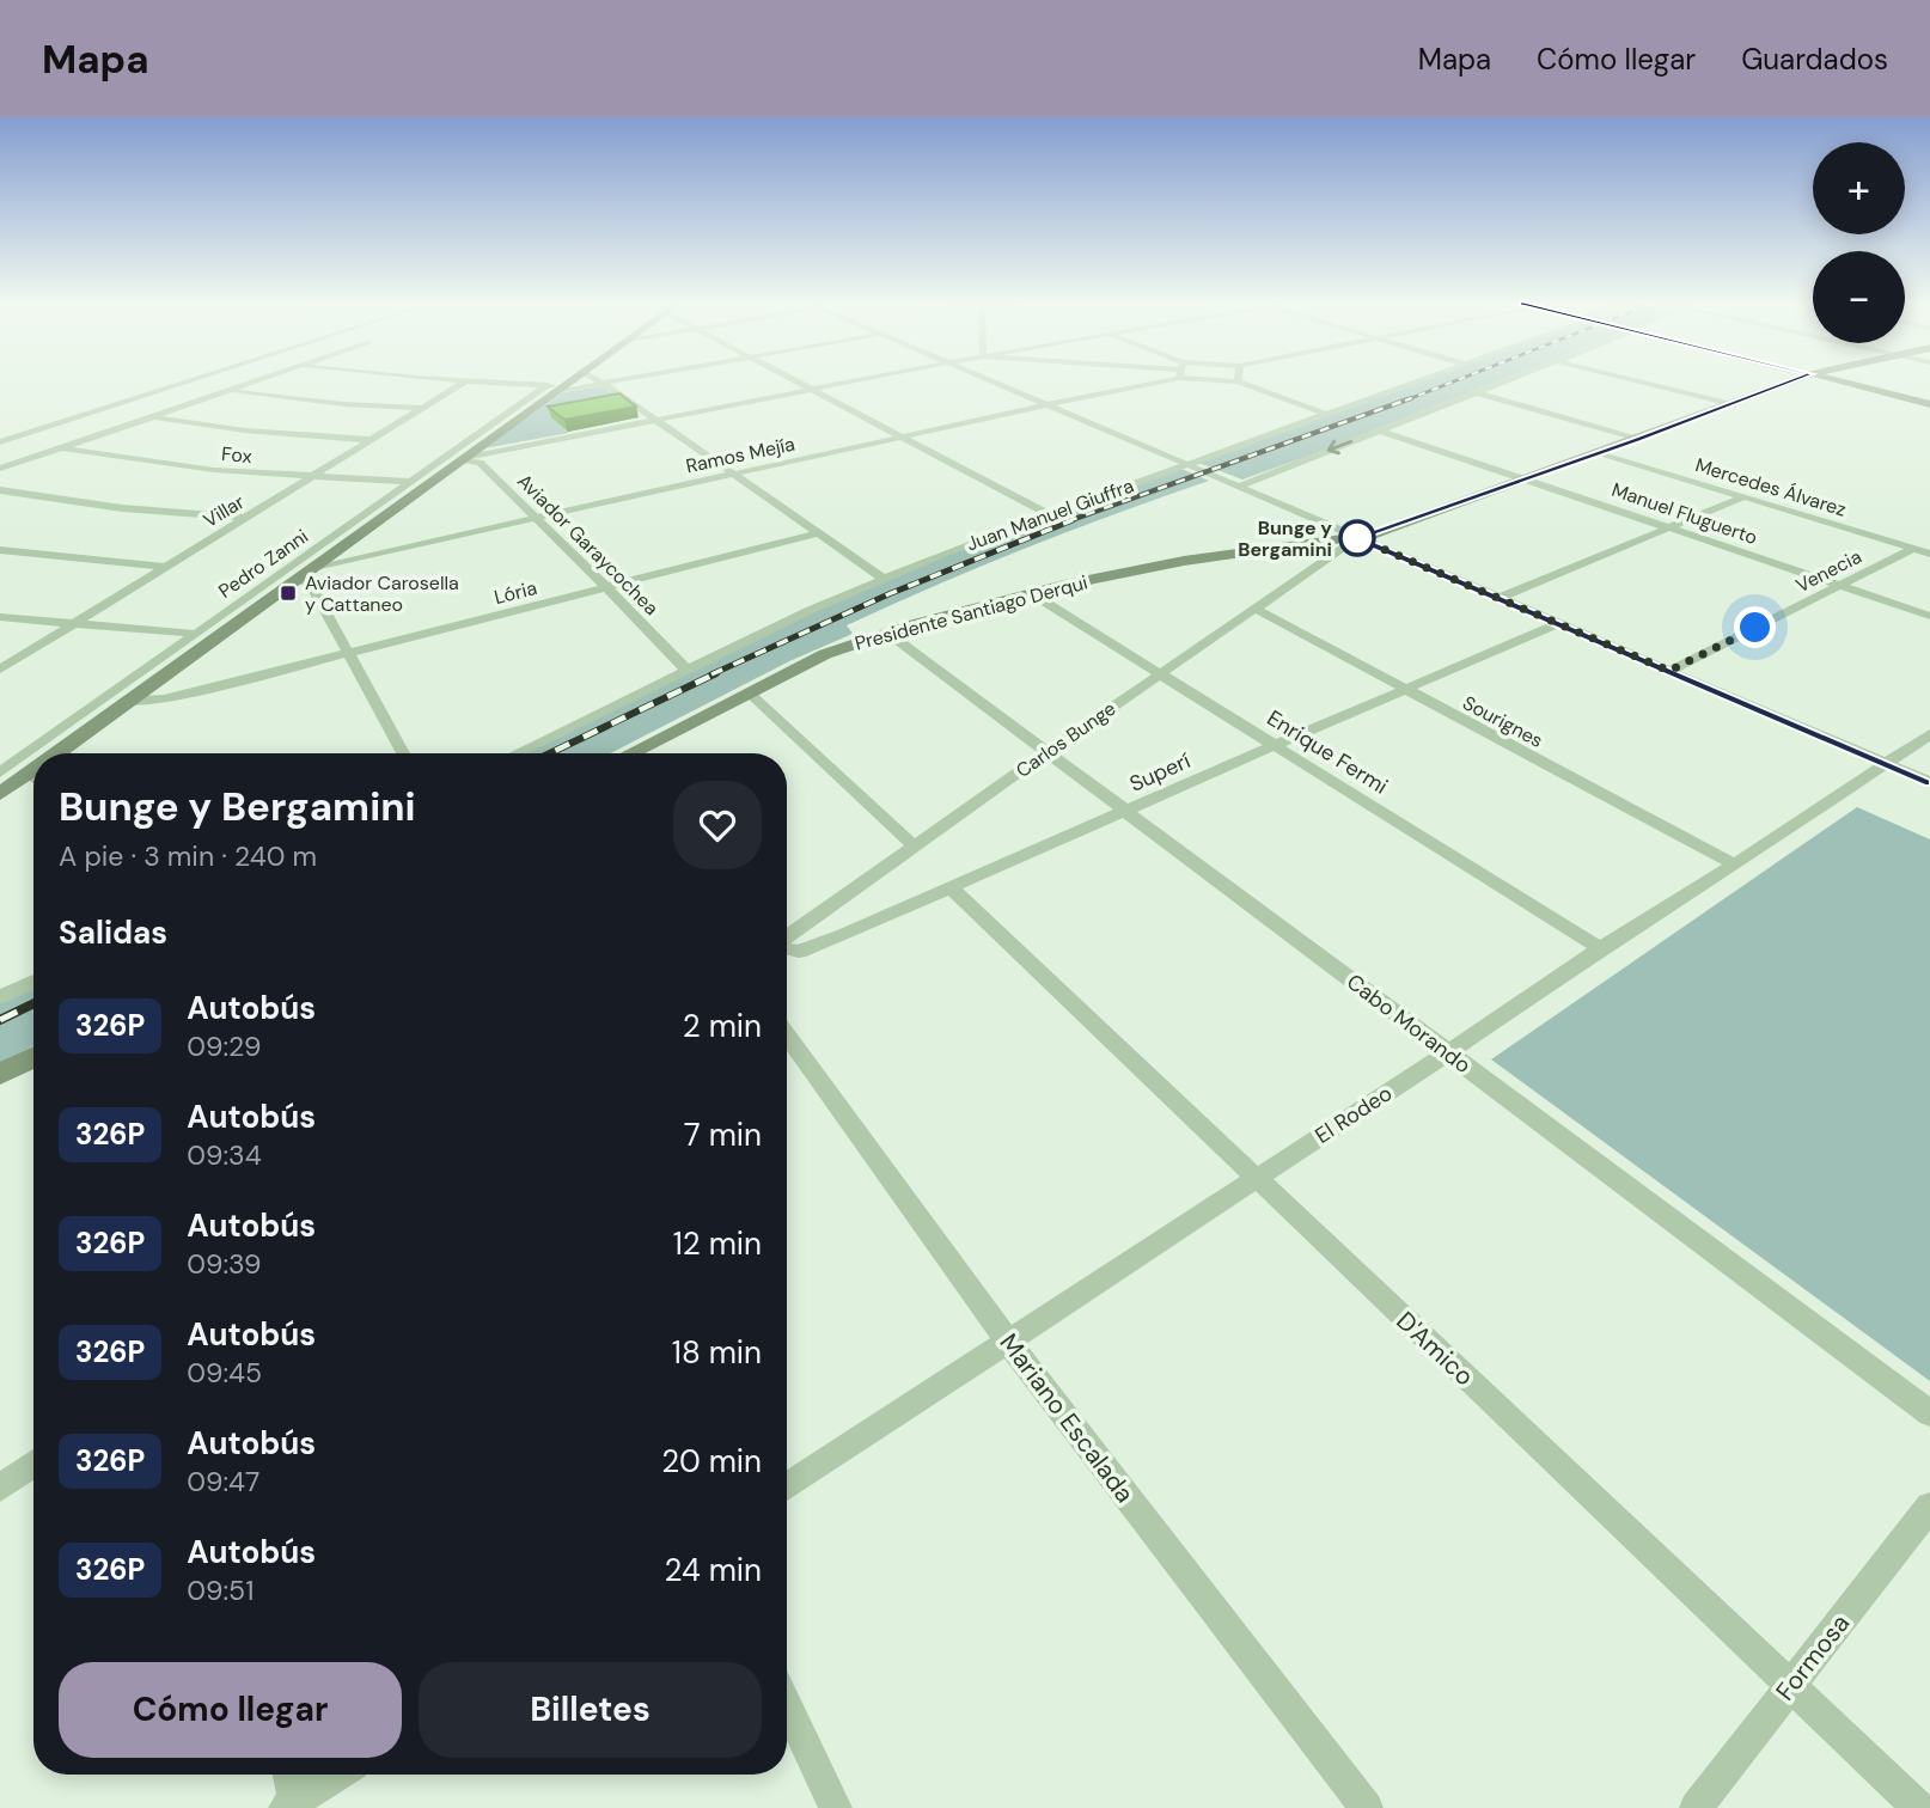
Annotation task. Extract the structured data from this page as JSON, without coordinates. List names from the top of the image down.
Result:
{
  "streets": {
    "street": [
      "Fox",
      "Ramos Mejía",
      "Mercedes Álvarez",
      "Villar",
      "Manuel Fluguerto",
      "Juan Manuel Giuffra",
      "Aviador Garaycochea",
      "Pedro Zanni",
      "Venecia",
      "Lória",
      "Presidente Santiago Derqui",
      "Sourignes",
      "Carlos Bunge",
      "Enrique Fermi",
      "Superí",
      "Cabo Morando",
      "El Rodeo",
      "D'Amico",
      "Mariano Escalada",
      "Formosa"
    ]
  },
  "crossings": [
    ["Fox", "Villar"],
    ["Fox", "Pedro Zanni"],
    ["Ramos Mejía", "Aviador Garaycochea"],
    ["Mercedes Álvarez", "Venecia"],
    ["Mercedes Álvarez", "Presidente Santiago Derqui"],
    ["Manuel Fluguerto", "Venecia"],
    ["Manuel Fluguerto", "Presidente Santiago Derqui"],
    ["Juan Manuel Giuffra", "Aviador Garaycochea"],
    ["Aviador Garaycochea", "Lória"],
    ["Presidente Santiago Derqui", "Carlos Bunge"],
    ["Presidente Santiago Derqui", "Enrique Fermi"],
    ["Presidente Santiago Derqui", "Cabo Morando"],
    ["Sourignes", "Carlos Bunge"],
    ["Sourignes", "Superí"],
    ["Sourignes", "El Rodeo"],
    ["Carlos Bunge", "Enrique Fermi"],
    ["Carlos Bunge", "Cabo Morando"],
    ["Enrique Fermi", "Superí"],
    ["Enrique Fermi", "El Rodeo"],
    ["Superí", "Cabo Morando"],
    ["Superí", "D'Amico"],
    ["Cabo Morando", "El Rodeo"],
    ["El Rodeo", "D'Amico"],
    ["El Rodeo", "Mariano Escalada"],
    ["D'Amico", "Formosa"]
  ],
  "places": {
    "other": ["Bunge y Bergamini"],
    "transit": ["Aviador Carosella y Cattaneo"]
  },
  "lines": ["bus line 326P"],
  "page": {
    "header": "Mapa",
    "nav": ["Mapa", "Cómo llegar", "Guardados"],
    "map_buttons": ["+", "−"],
    "heading": [
      ["Bunge y Bergamini", "A pie · 3 min · 240 m"],
      "Salidas"
    ],
    "list": [
      {
        "mark": "326P",
        "name": "Autobús",
        "note": "09:29",
        "value": "2 min"
      },
      {
        "mark": "326P",
        "name": "Autobús",
        "note": "09:34",
        "value": "7 min"
      },
      {
        "mark": "326P",
        "name": "Autobús",
        "note": "09:39",
        "value": "12 min"
      },
      {
        "mark": "326P",
        "name": "Autobús",
        "note": "09:45",
        "value": "18 min"
      },
      {
        "mark": "326P",
        "name": "Autobús",
        "note": "09:47",
        "value": "20 min"
      },
      {
        "mark": "326P",
        "name": "Autobús",
        "note": "09:51",
        "value": "24 min"
      }
    ],
    "buttons": ["Cómo llegar", "Billetes"]
  }
}
